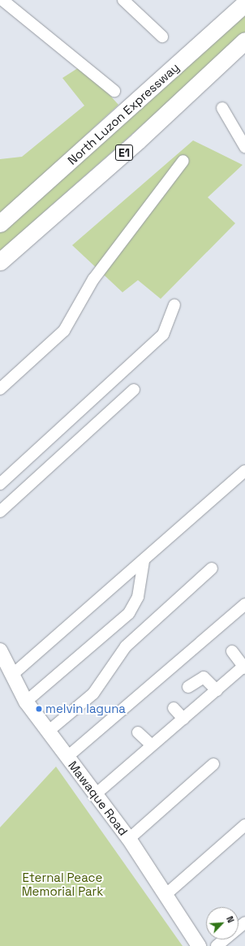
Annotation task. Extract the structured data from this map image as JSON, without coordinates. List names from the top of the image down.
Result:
{
  "streets": {
    "highway": ["North Luzon Expressway", "E1"],
    "main road": ["Mawaque Road"]
  },
  "parks": ["Eternal Peace Memorial Park"],
  "places": ["melvin laguna"],
  "north": "top right"
}
